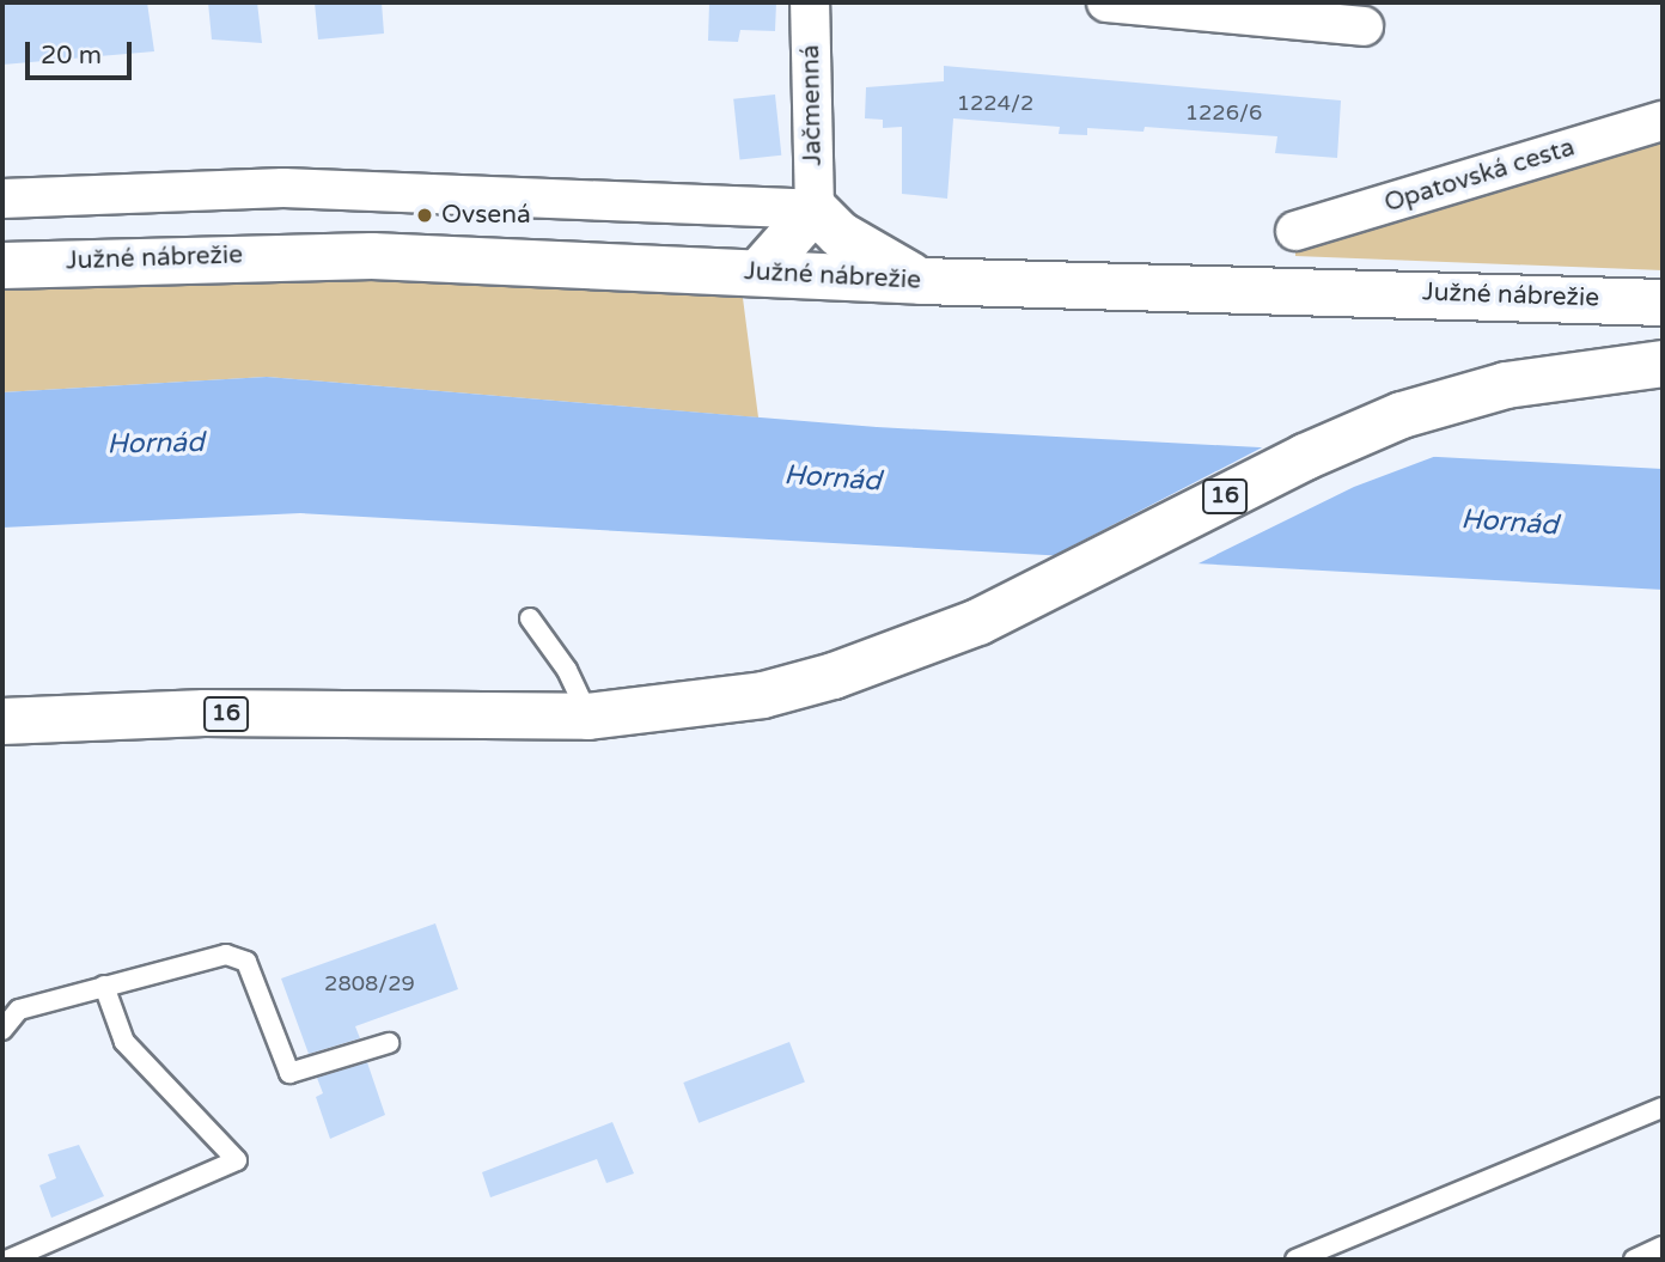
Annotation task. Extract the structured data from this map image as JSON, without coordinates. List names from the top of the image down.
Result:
{
  "streets": {
    "highway": ["Južné nábrežie", "16"],
    "street": ["Jačmenná", "Opatovská cesta"]
  },
  "water": ["Hornád"],
  "places": ["Ovsená"],
  "house_numbers": ["1224/2", "1226/6", "2808/29"],
  "scale_bar": "20 m"
}
